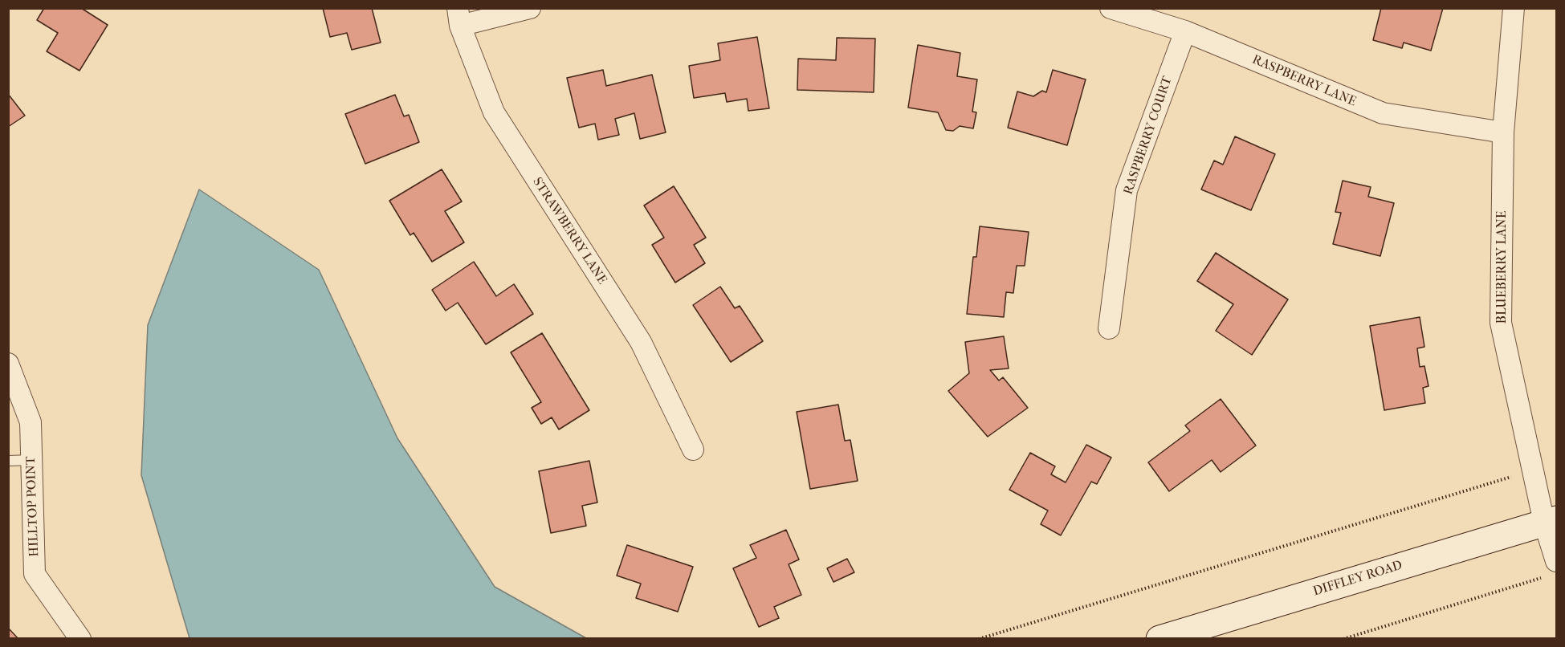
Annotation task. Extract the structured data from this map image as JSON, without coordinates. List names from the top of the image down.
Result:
{
  "streets": {
    "main road": ["DIFFLEY ROAD"],
    "street": [
      "RASPBERRY LANE",
      "RASPBERRY COURT",
      "STRAWBERRY LANE",
      "BLUEBERRY LANE",
      "HILLTOP POINT"
    ]
  },
  "crossings": [
    ["RASPBERRY LANE", "RASPBERRY COURT"],
    ["RASPBERRY LANE", "BLUEBERRY LANE"],
    ["BLUEBERRY LANE", "DIFFLEY ROAD"]
  ]
}
